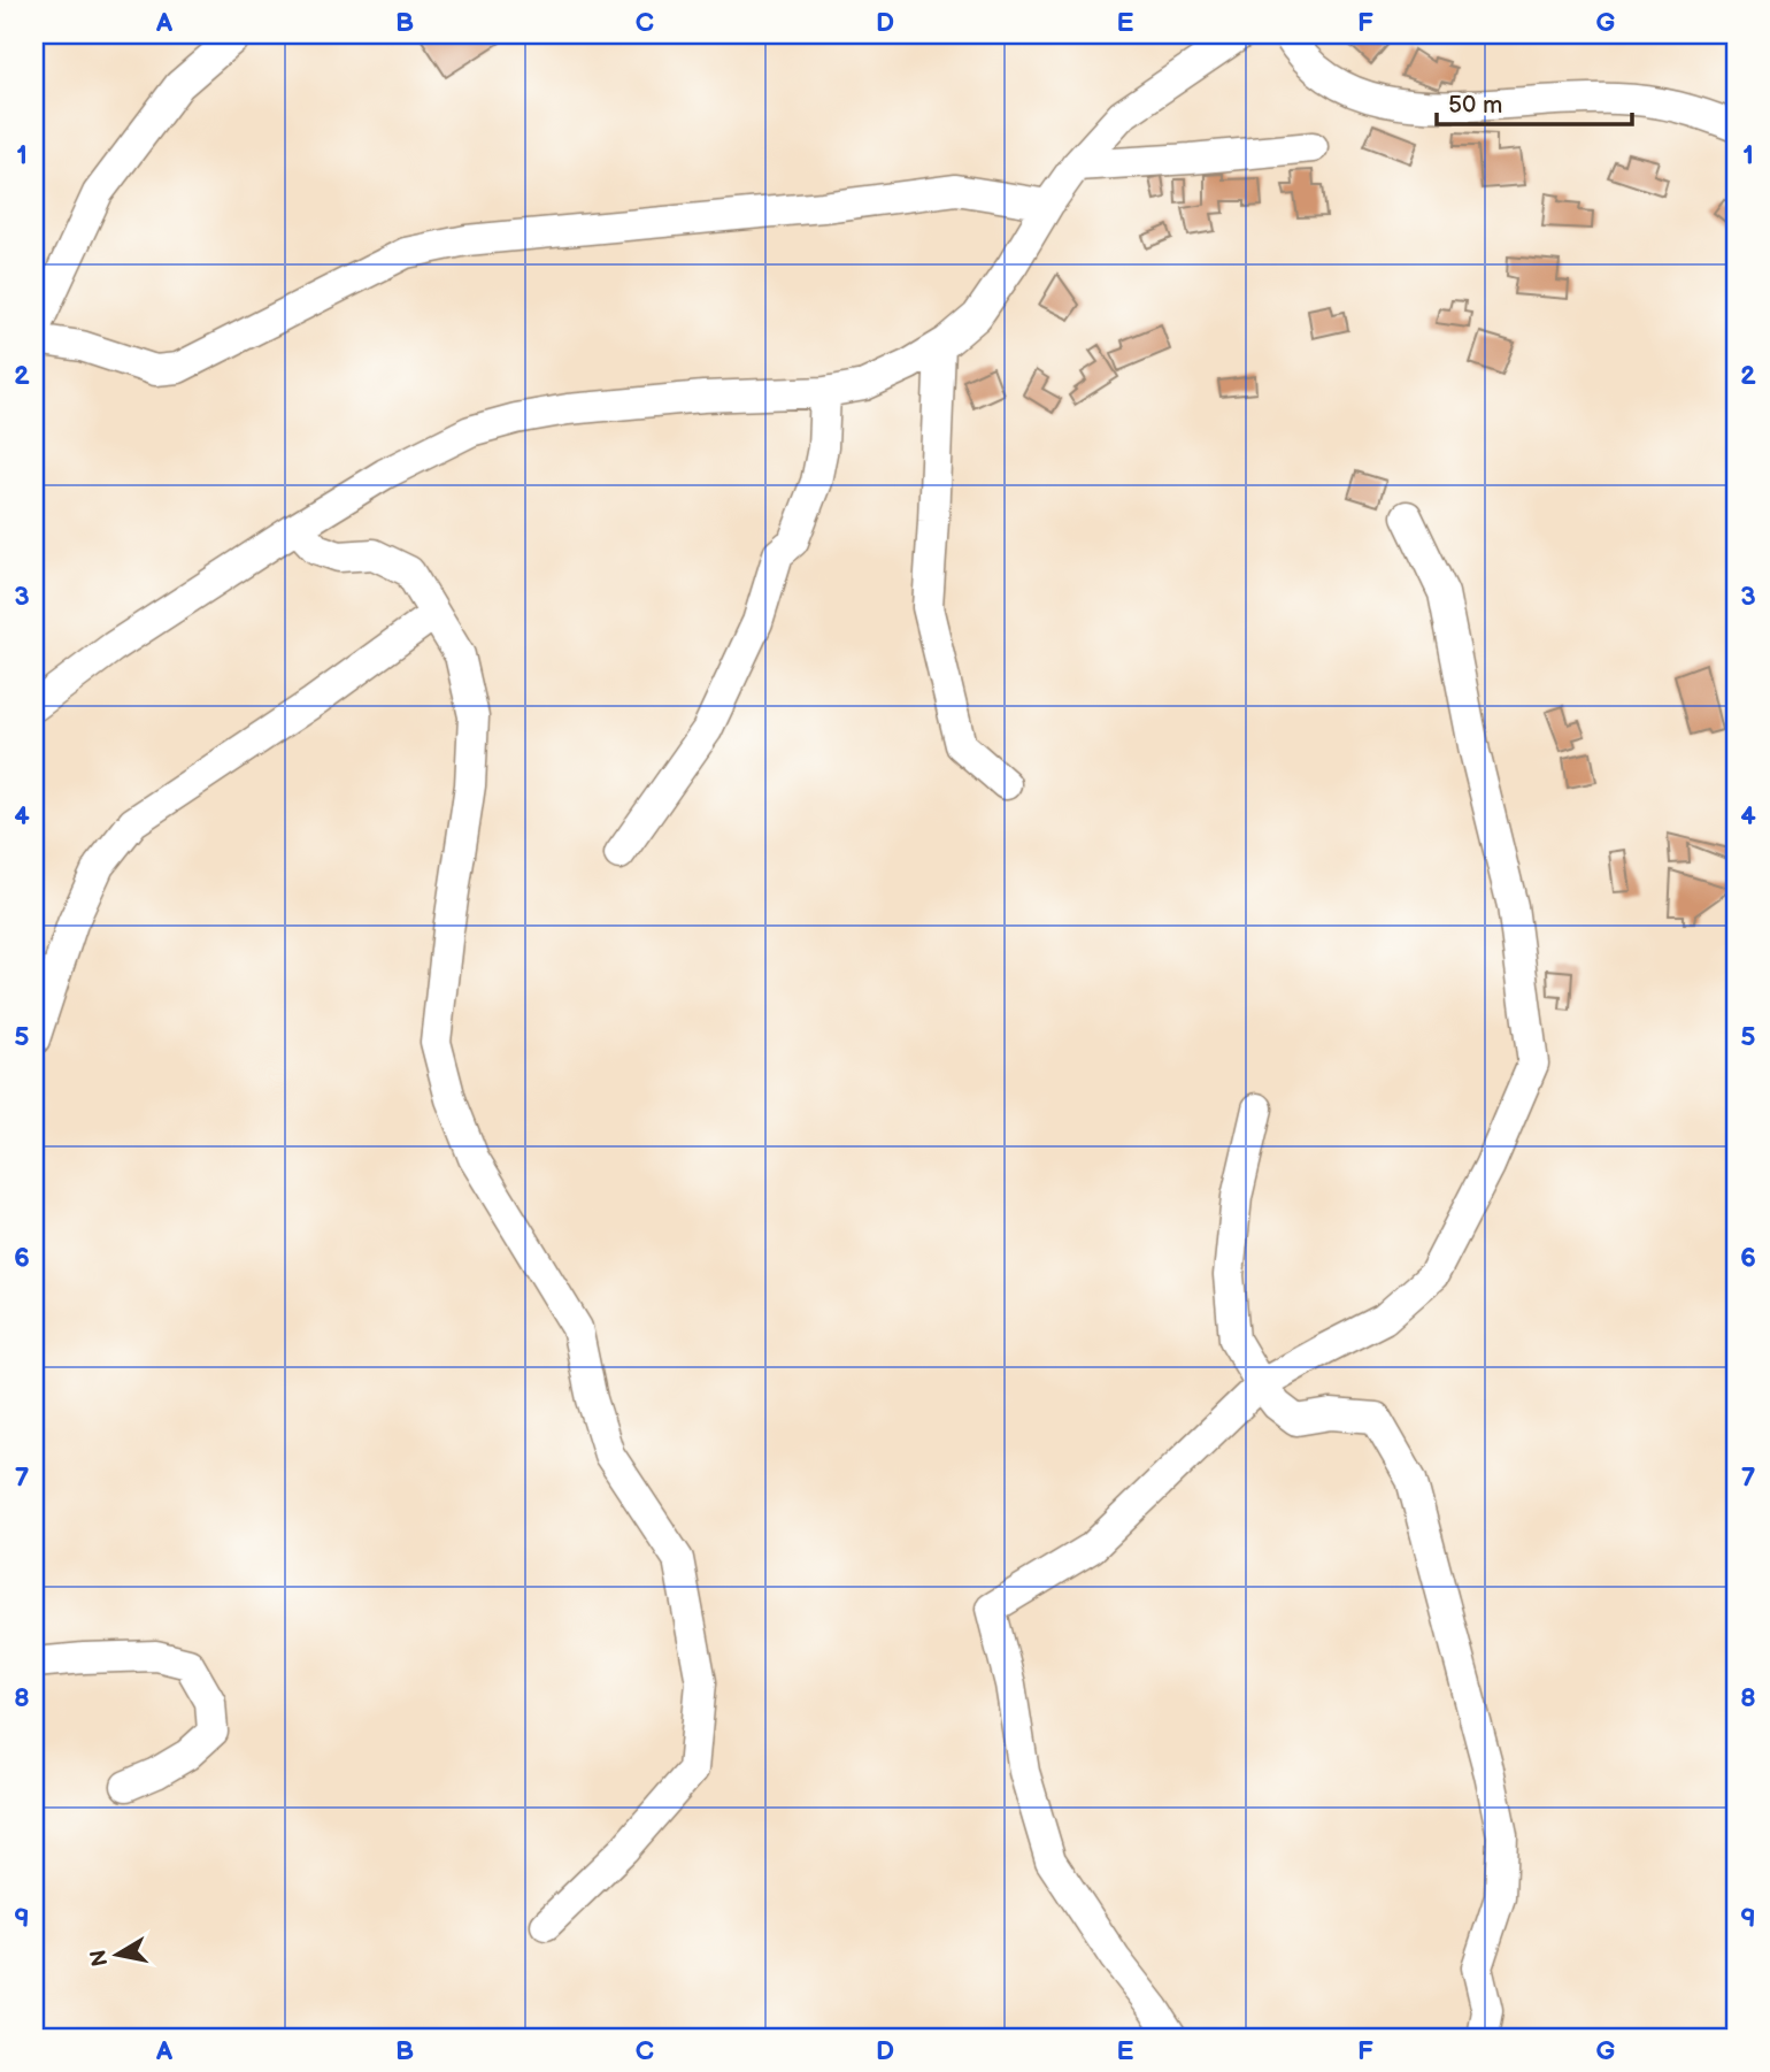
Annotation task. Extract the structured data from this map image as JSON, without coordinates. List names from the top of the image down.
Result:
{
  "scale_bar": "50 m",
  "north": "left",
  "grid": {
    "columns": [
      "A",
      "B",
      "C",
      "D",
      "E",
      "F",
      "G"
    ],
    "rows": [
      "1",
      "2",
      "3",
      "4",
      "5",
      "6",
      "7",
      "8",
      "9"
    ]
  }
}
